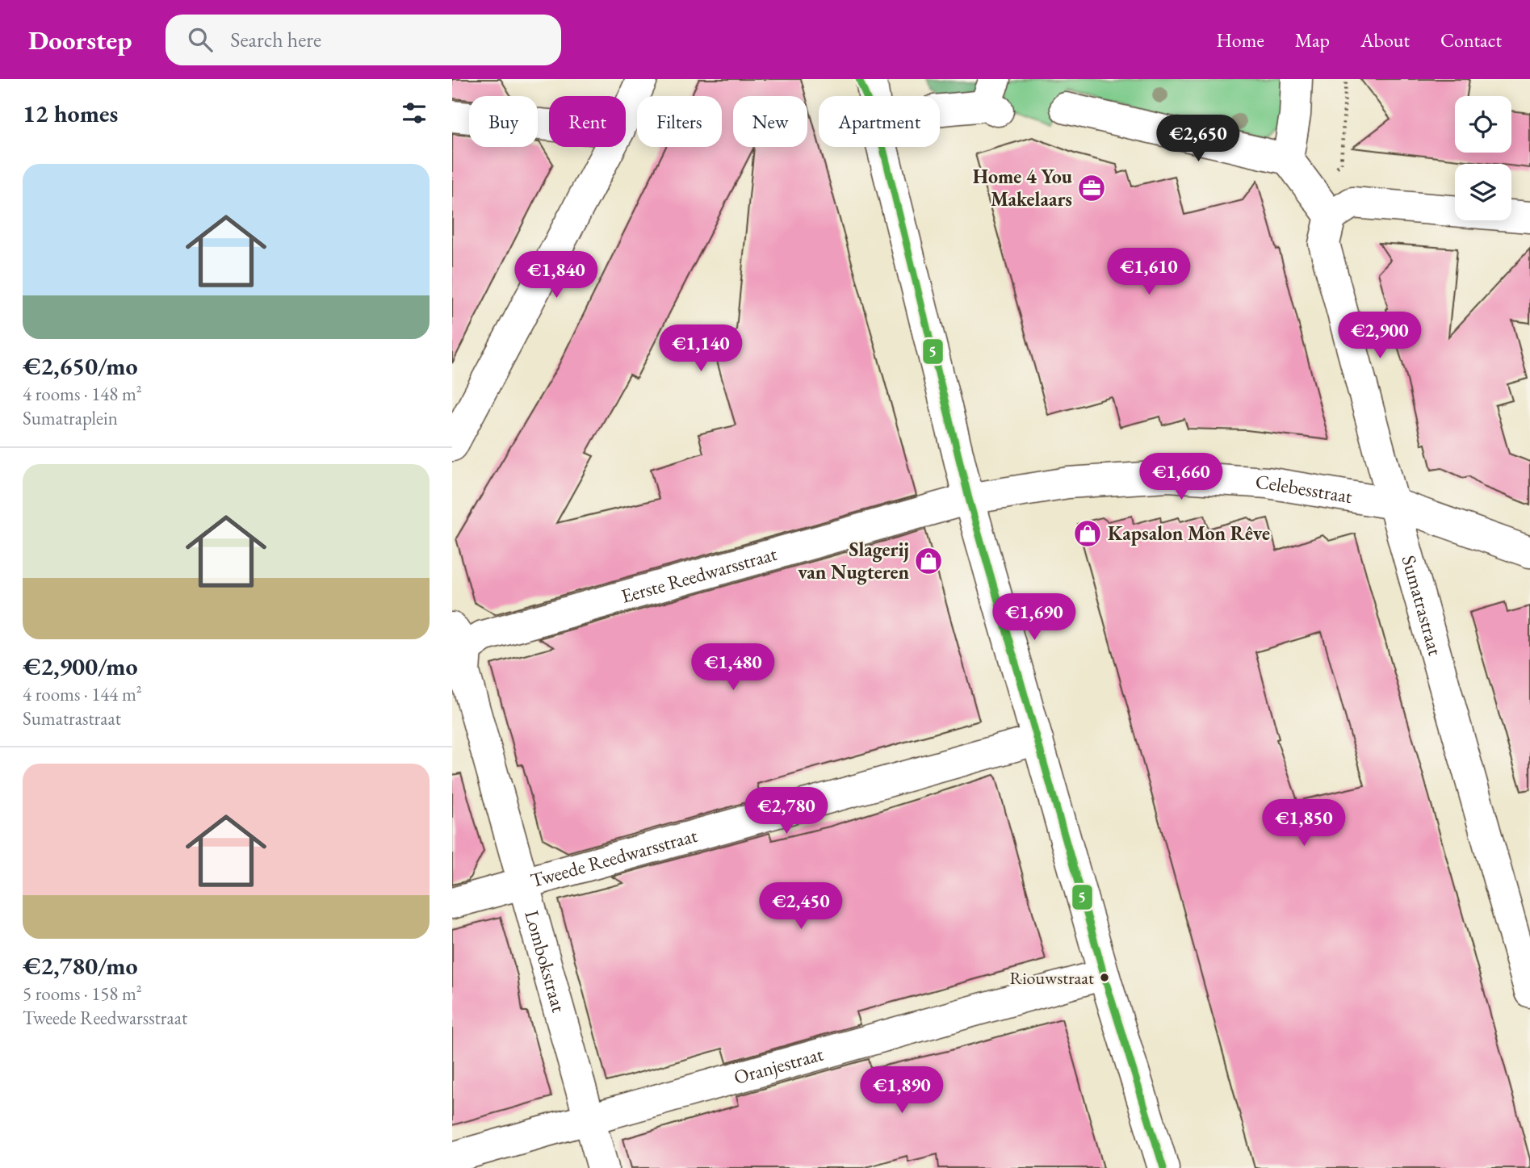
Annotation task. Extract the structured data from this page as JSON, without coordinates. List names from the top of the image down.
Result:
{
  "streets": {
    "street": [
      "Celebesstraat",
      "Eerste Reedwarsstraat",
      "Sumatrastraat",
      "Tweede Reedwarsstraat",
      "Lombokstraat",
      "Oranjestraat"
    ]
  },
  "crossings": [
    ["Celebesstraat", "Eerste Reedwarsstraat"],
    ["Celebesstraat", "Sumatrastraat"],
    ["Eerste Reedwarsstraat", "Lombokstraat"],
    ["Tweede Reedwarsstraat", "Lombokstraat"],
    ["Lombokstraat", "Oranjestraat"]
  ],
  "places": {
    "office": ["Home 4 You Makelaars"],
    "shop": ["Kapsalon Mon Rêve", "Slagerij van Nugteren"],
    "other": ["Riouwstraat"]
  },
  "lines": ["transit line 5"],
  "page": {
    "header": "Doorstep",
    "search": "Search here",
    "nav": [
      "Home",
      "Map",
      "About",
      "Contact"
    ],
    "heading": "12 homes",
    "chip": [
      "Buy",
      "Rent",
      "Filters",
      "New",
      "Apartment"
    ],
    "price": [
      "€2,650",
      "€1,610",
      "€1,840",
      "€2,900",
      "€1,140",
      "€1,660",
      "€1,690",
      "€1,480",
      "€2,780",
      "€1,850",
      "€2,450",
      "€1,890"
    ],
    "list": [
      {
        "name": "€2,650/mo",
        "note": "4 rooms · 148 m² · Sumatraplein"
      },
      {
        "name": "€2,900/mo",
        "note": "4 rooms · 144 m² · Sumatrastraat"
      },
      {
        "name": "€2,780/mo",
        "note": "5 rooms · 158 m² · Tweede Reedwarsstraat"
      }
    ]
  }
}
